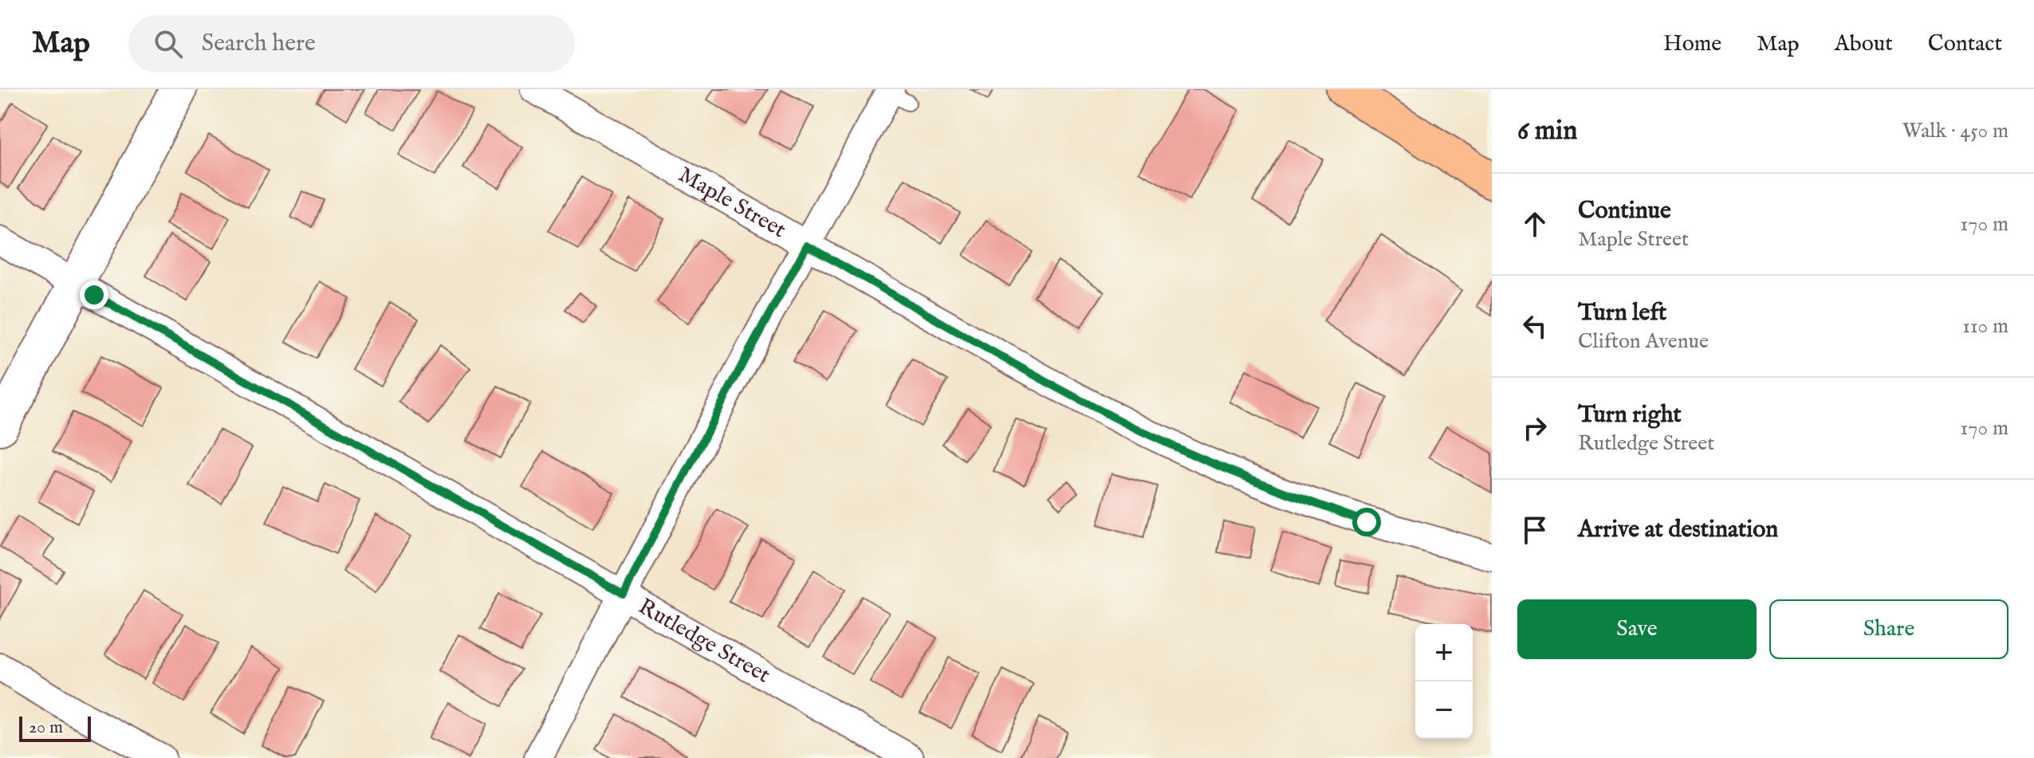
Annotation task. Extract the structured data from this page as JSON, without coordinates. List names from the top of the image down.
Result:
{
  "streets": {
    "street": ["Maple Street", "Rutledge Street"]
  },
  "scale_bar": "20 m",
  "page": {
    "header": "Map",
    "search": "Search here",
    "nav": [
      "Home",
      "Map",
      "About",
      "Contact"
    ],
    "heading": ["6 min", "Walk · 450 m"],
    "list": [
      ["Continue", "Maple Street", "170 m"],
      ["Turn left", "Clifton Avenue", "110 m"],
      ["Turn right", "Rutledge Street", "170 m"],
      "Arrive at destination"
    ],
    "buttons": ["Save", "Share"],
    "map_buttons": ["+", "−"],
    "scale": "20 m"
  }
}
